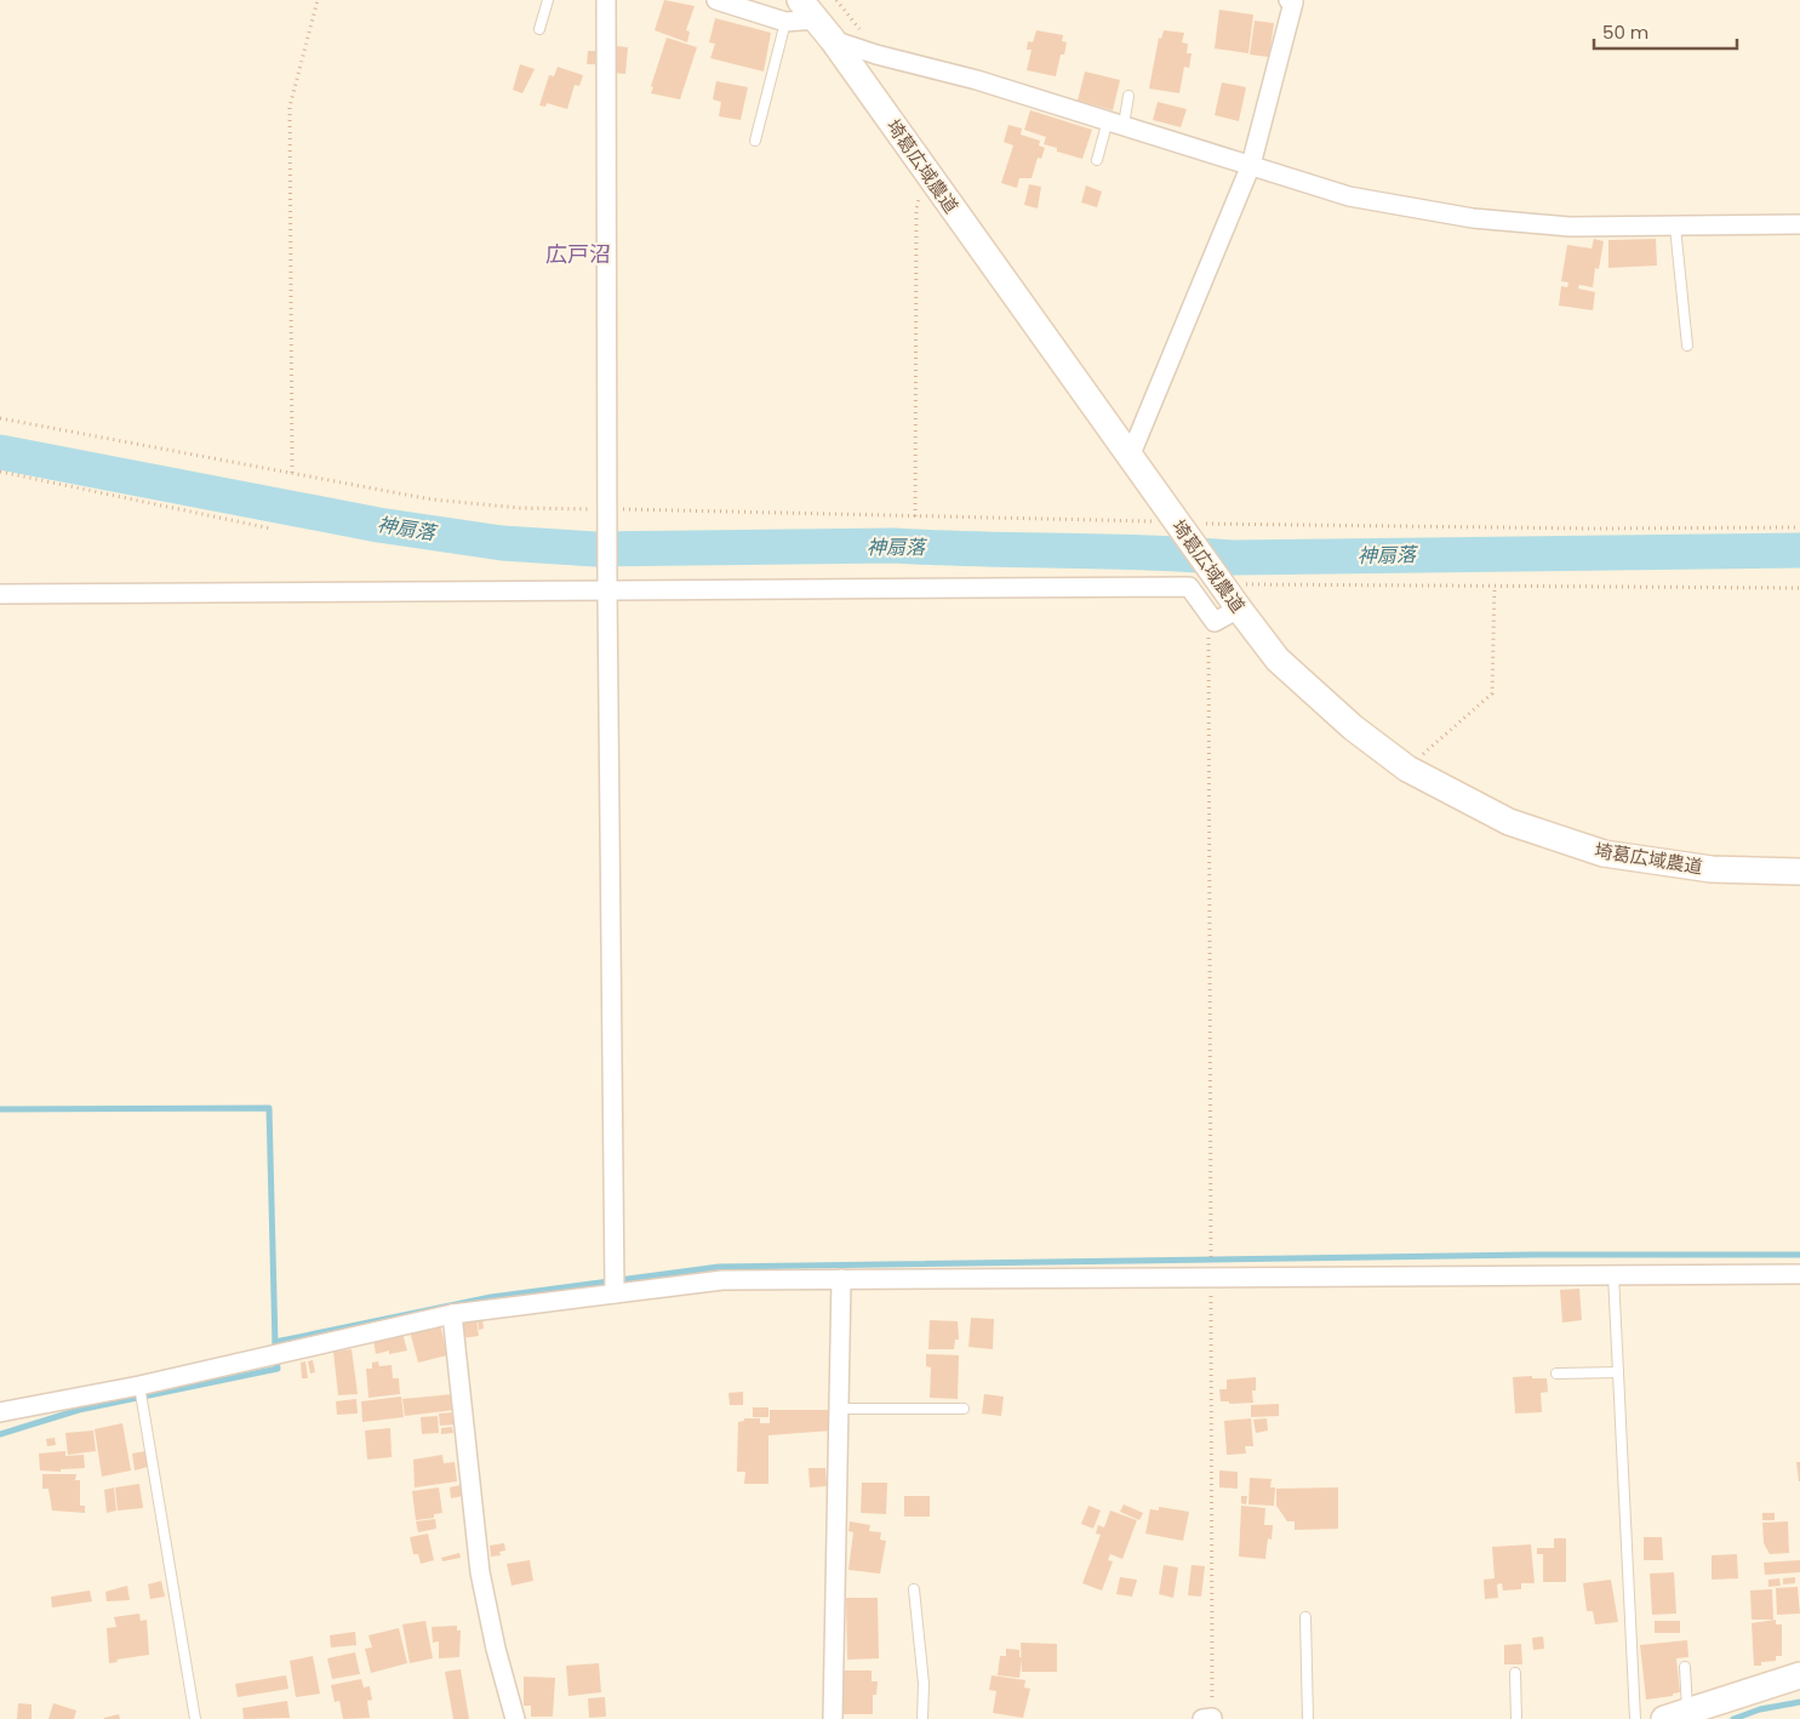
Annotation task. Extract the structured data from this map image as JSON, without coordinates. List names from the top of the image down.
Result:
{
  "streets": {
    "street": ["埼葛広域農道"]
  },
  "districts": ["広戸沼"],
  "water": ["神扇落"],
  "scale_bar": "50 m"
}
